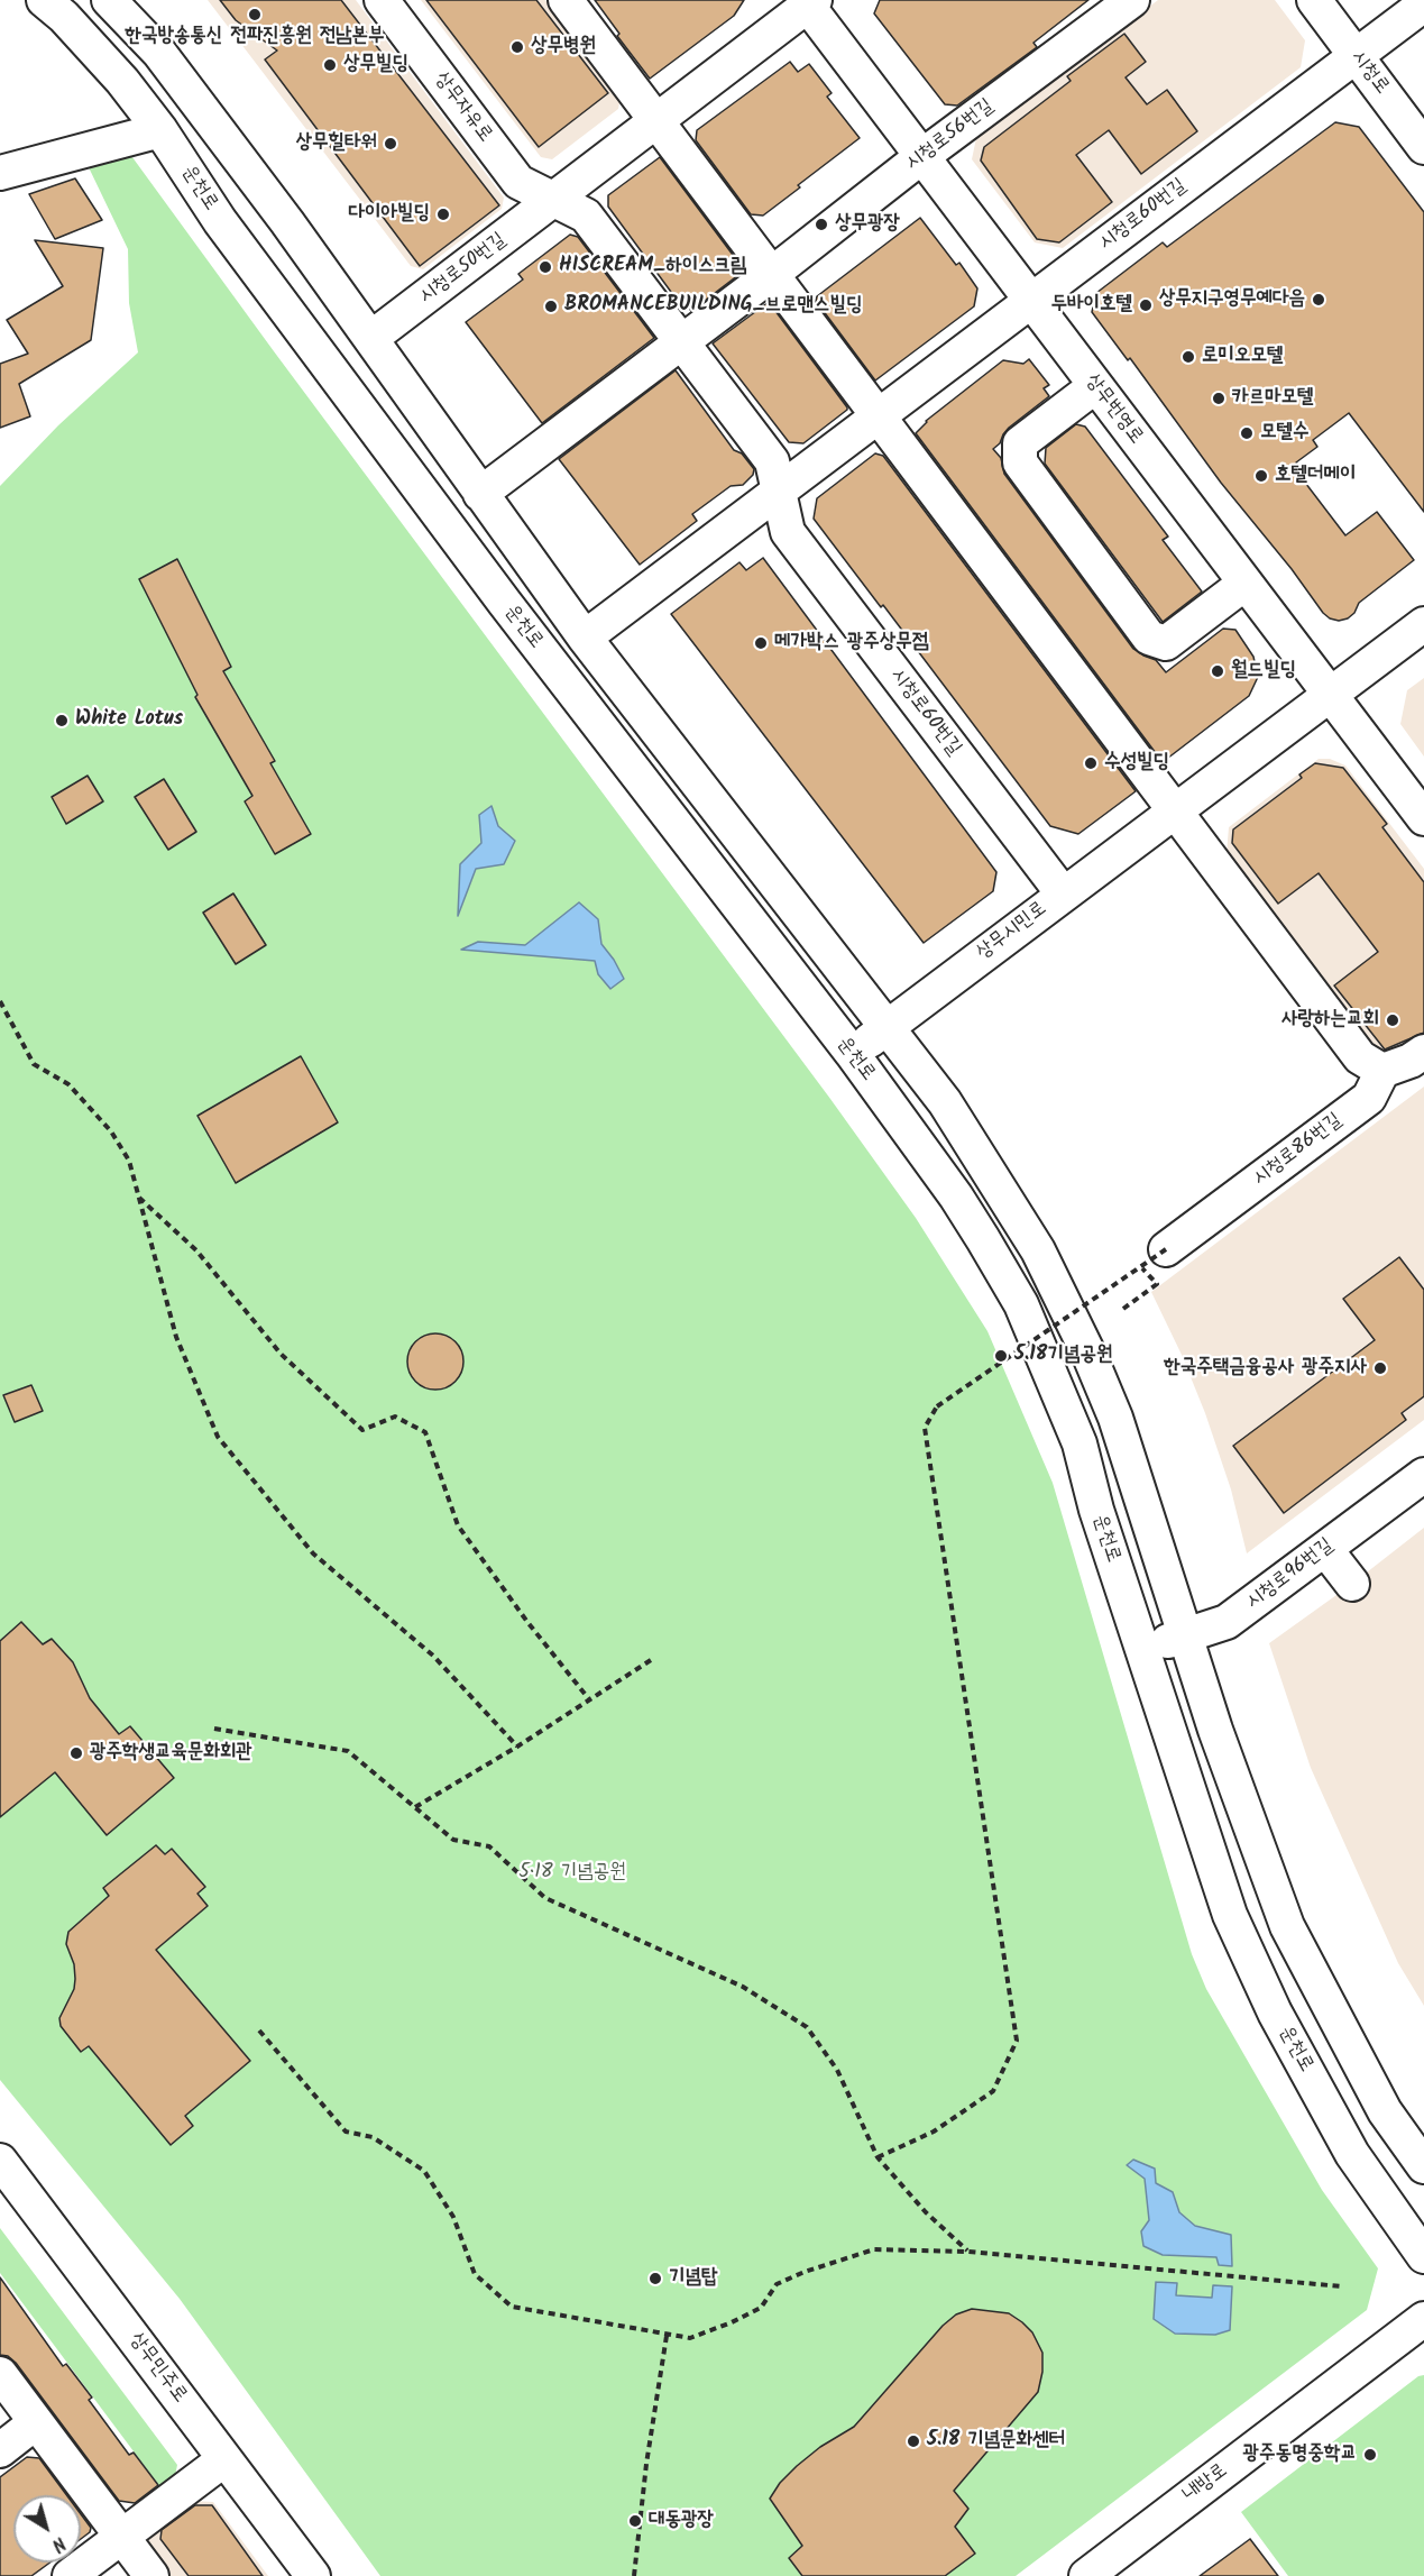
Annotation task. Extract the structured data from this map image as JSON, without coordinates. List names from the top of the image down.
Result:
{
  "streets": {
    "street": [
      "시청로",
      "상무자유로",
      "시청로56번길",
      "운천로",
      "시청로60번길",
      "시청로50번길",
      "상무번영로",
      "상무시민로",
      "시청로86번길",
      "시청로96번길",
      "상무민주로",
      "내방로"
    ]
  },
  "crossings": [
    ["시청로", "시청로60번길"],
    ["상무자유로", "시청로50번길"],
    ["시청로56번길", "상무번영로"],
    ["운천로", "상무시민로"],
    ["운천로", "시청로96번길"],
    ["시청로60번길", "상무번영로"],
    ["시청로60번길", "상무시민로"],
    ["시청로50번길", "상무번영로"],
    ["상무번영로", "상무시민로"]
  ],
  "parks": ["5·18 기념공원"],
  "places": [
    "한국방송통신 전파진흥원 전남본부",
    "상무병원",
    "상무빌딩",
    "상무힐타워",
    "다이아빌딩",
    "상무광장",
    "HISCREAM_하이스크림",
    "상무지구영무예다음",
    "두바이호텔",
    "BROMANCEBUILDING_브로맨스빌딩",
    "로미오모텔",
    "카르마모텔",
    "모텔수",
    "호텔더메이",
    "메가박스 광주상무점",
    "월드빌딩",
    "White Lotus",
    "수성빌딩",
    "사랑하는교회",
    "5.18기념공원",
    "한국주택금융공사 광주지사",
    "광주학생교육문화회관",
    "기념탑",
    "5.18 기념문화센터",
    "광주동명중학교",
    "대동광장"
  ],
  "north": "bottom right"
}
